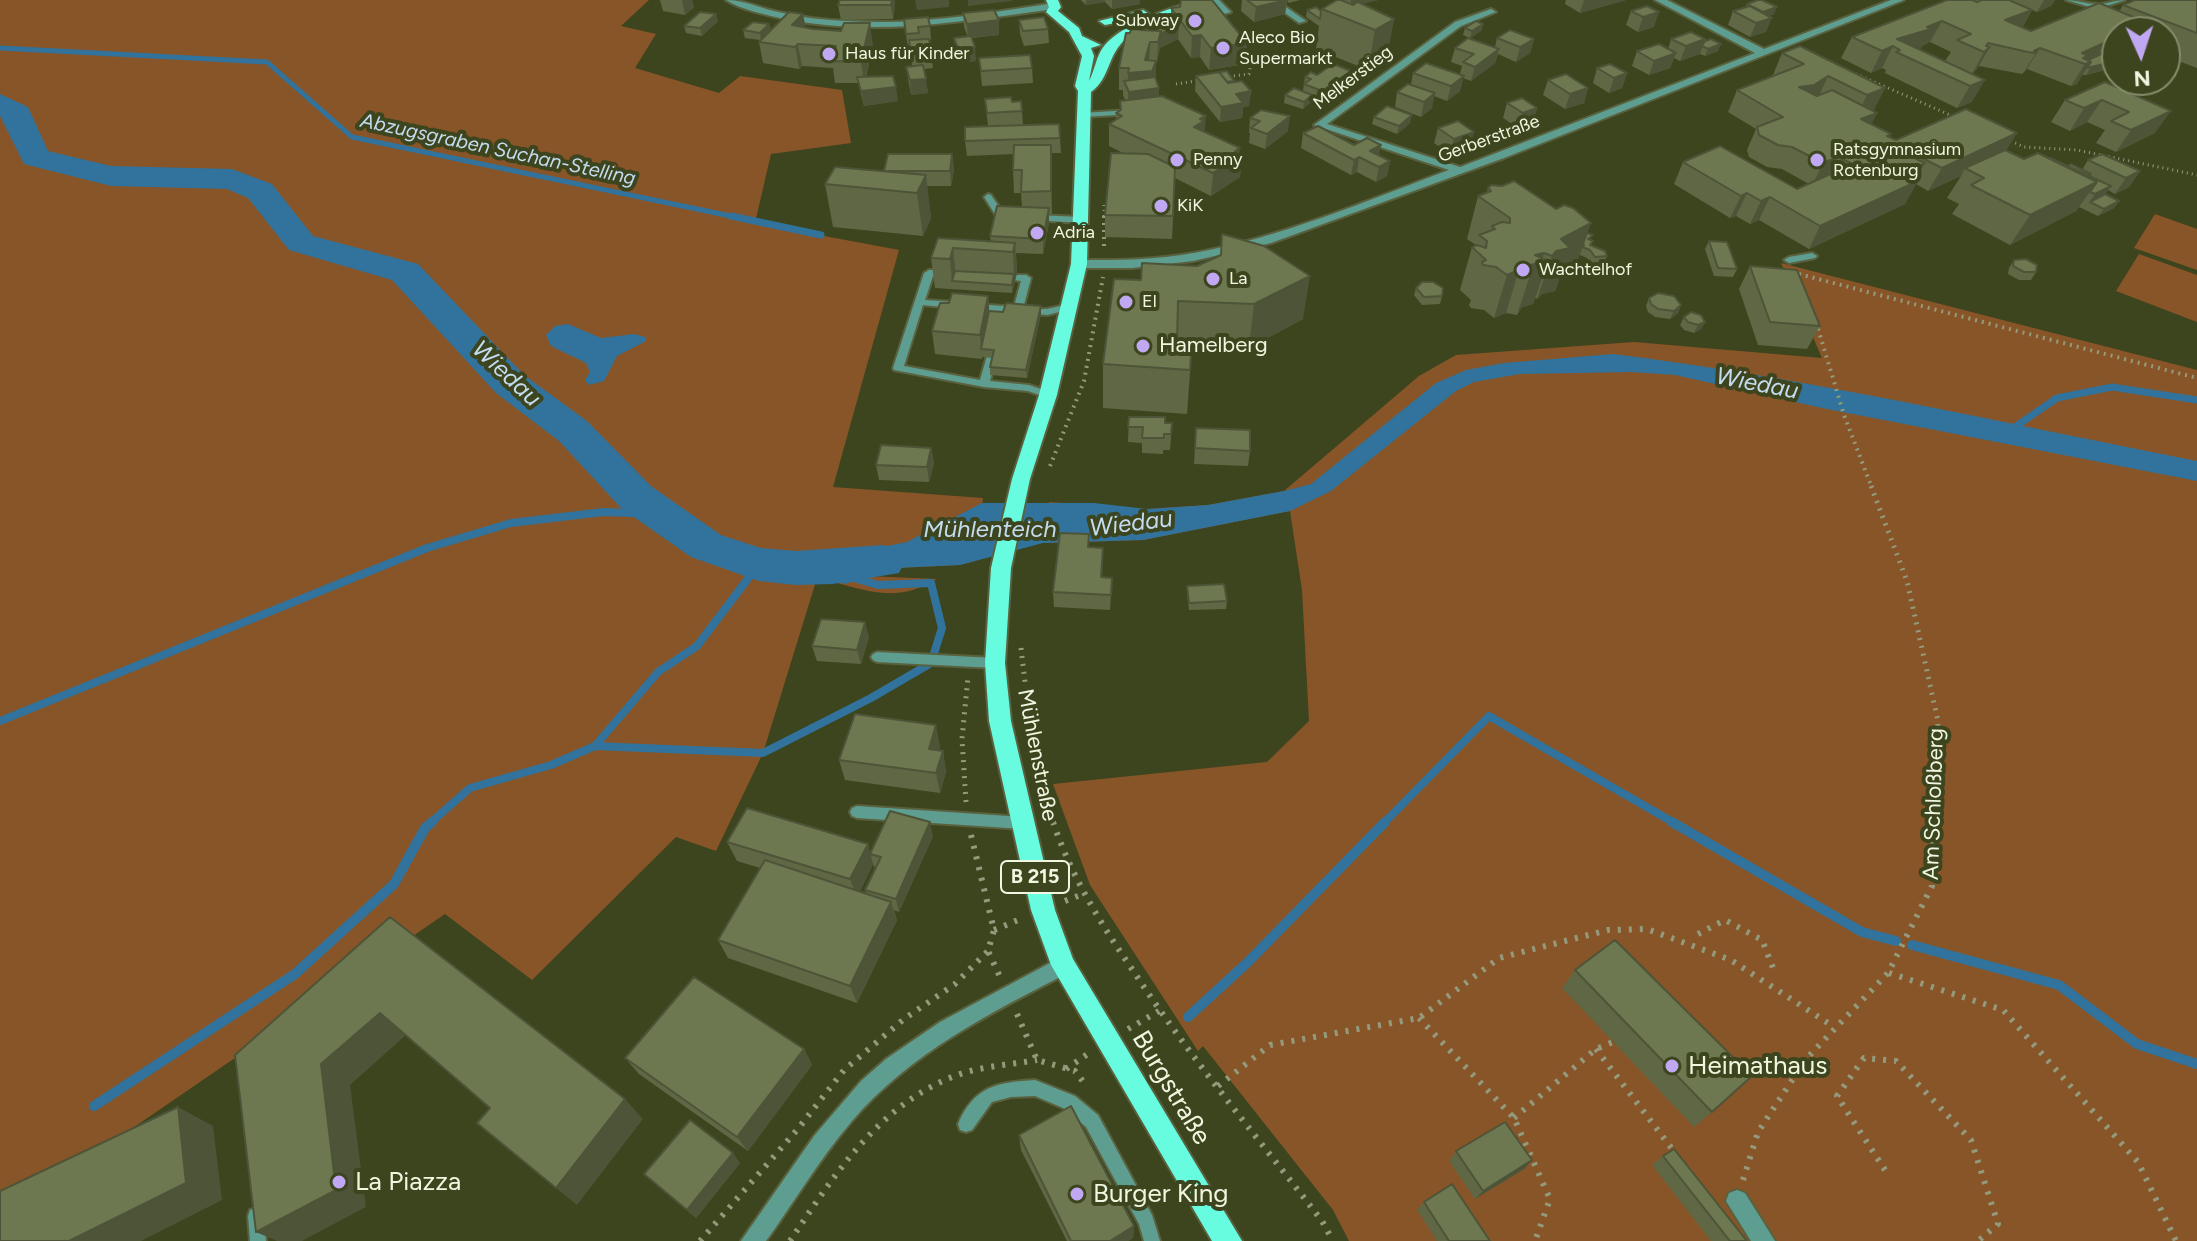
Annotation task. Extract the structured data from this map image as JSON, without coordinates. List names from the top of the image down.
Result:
{
  "streets": {
    "main road": ["Mühlenstraße", "B 215", "Burgstraße"],
    "street": ["Melkerstieg", "Gerberstraße"],
    "path": ["Am Schloßberg"]
  },
  "crossings": [
    ["Melkerstieg", "Gerberstraße"],
    ["Gerberstraße", "Mühlenstraße"],
    ["Mühlenstraße", "Burgstraße"]
  ],
  "water": ["Abzugsgraben Suchan-Stelling", "Wiedau", "Mühlenteich"],
  "places": [
    "Subway",
    "Aleco Bio Supermarkt",
    "Haus für Kinder",
    "Penny",
    "Ratsgymnasium Rotenburg",
    "KiK",
    "Adria",
    "Wachtelhof",
    "La",
    "El",
    "Hamelberg",
    "Heimathaus",
    "La Piazza",
    "Burger King"
  ],
  "north": "bottom"
}
